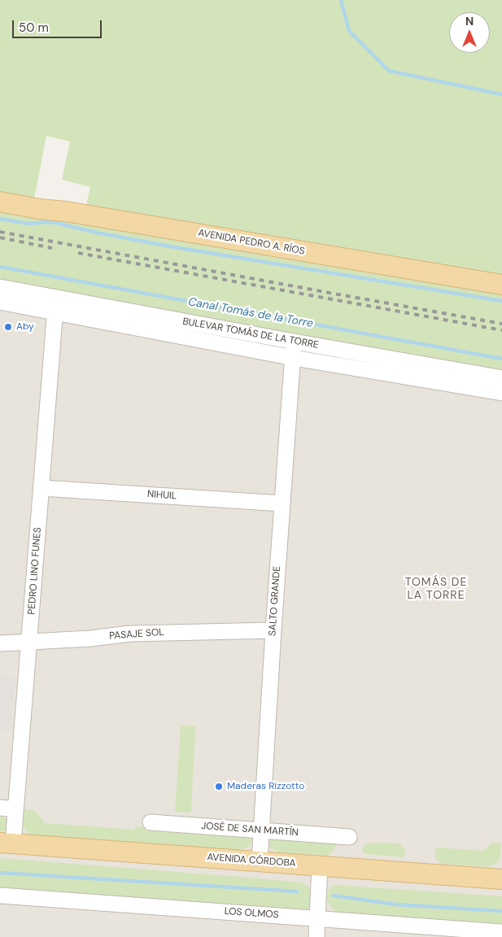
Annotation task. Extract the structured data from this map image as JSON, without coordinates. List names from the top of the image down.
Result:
{
  "streets": {
    "main road": ["AVENIDA PEDRO A. RÍOS", "AVENIDA CÓRDOBA"],
    "street": [
      "BULEVAR TOMÁS DE LA TORRE",
      "NIHUIL",
      "PEDRO LINO FUNES",
      "SALTO GRANDE",
      "PASAJE SOL",
      "JOSÉ DE SAN MARTÍN",
      "LOS OLMOS"
    ]
  },
  "crossings": [
    ["BULEVAR TOMÁS DE LA TORRE", "PEDRO LINO FUNES"],
    ["BULEVAR TOMÁS DE LA TORRE", "SALTO GRANDE"],
    ["NIHUIL", "PEDRO LINO FUNES"],
    ["NIHUIL", "SALTO GRANDE"],
    ["PEDRO LINO FUNES", "PASAJE SOL"],
    ["PEDRO LINO FUNES", "AVENIDA CÓRDOBA"],
    ["SALTO GRANDE", "PASAJE SOL"],
    ["SALTO GRANDE", "JOSÉ DE SAN MARTÍN"],
    ["SALTO GRANDE", "AVENIDA CÓRDOBA"]
  ],
  "districts": ["TOMÁS DE LA TORRE"],
  "water": ["Canal Tomás de la Torre"],
  "places": ["Aby", "Maderas Rizzotto"],
  "scale_bar": "50 m",
  "north": "top"
}
